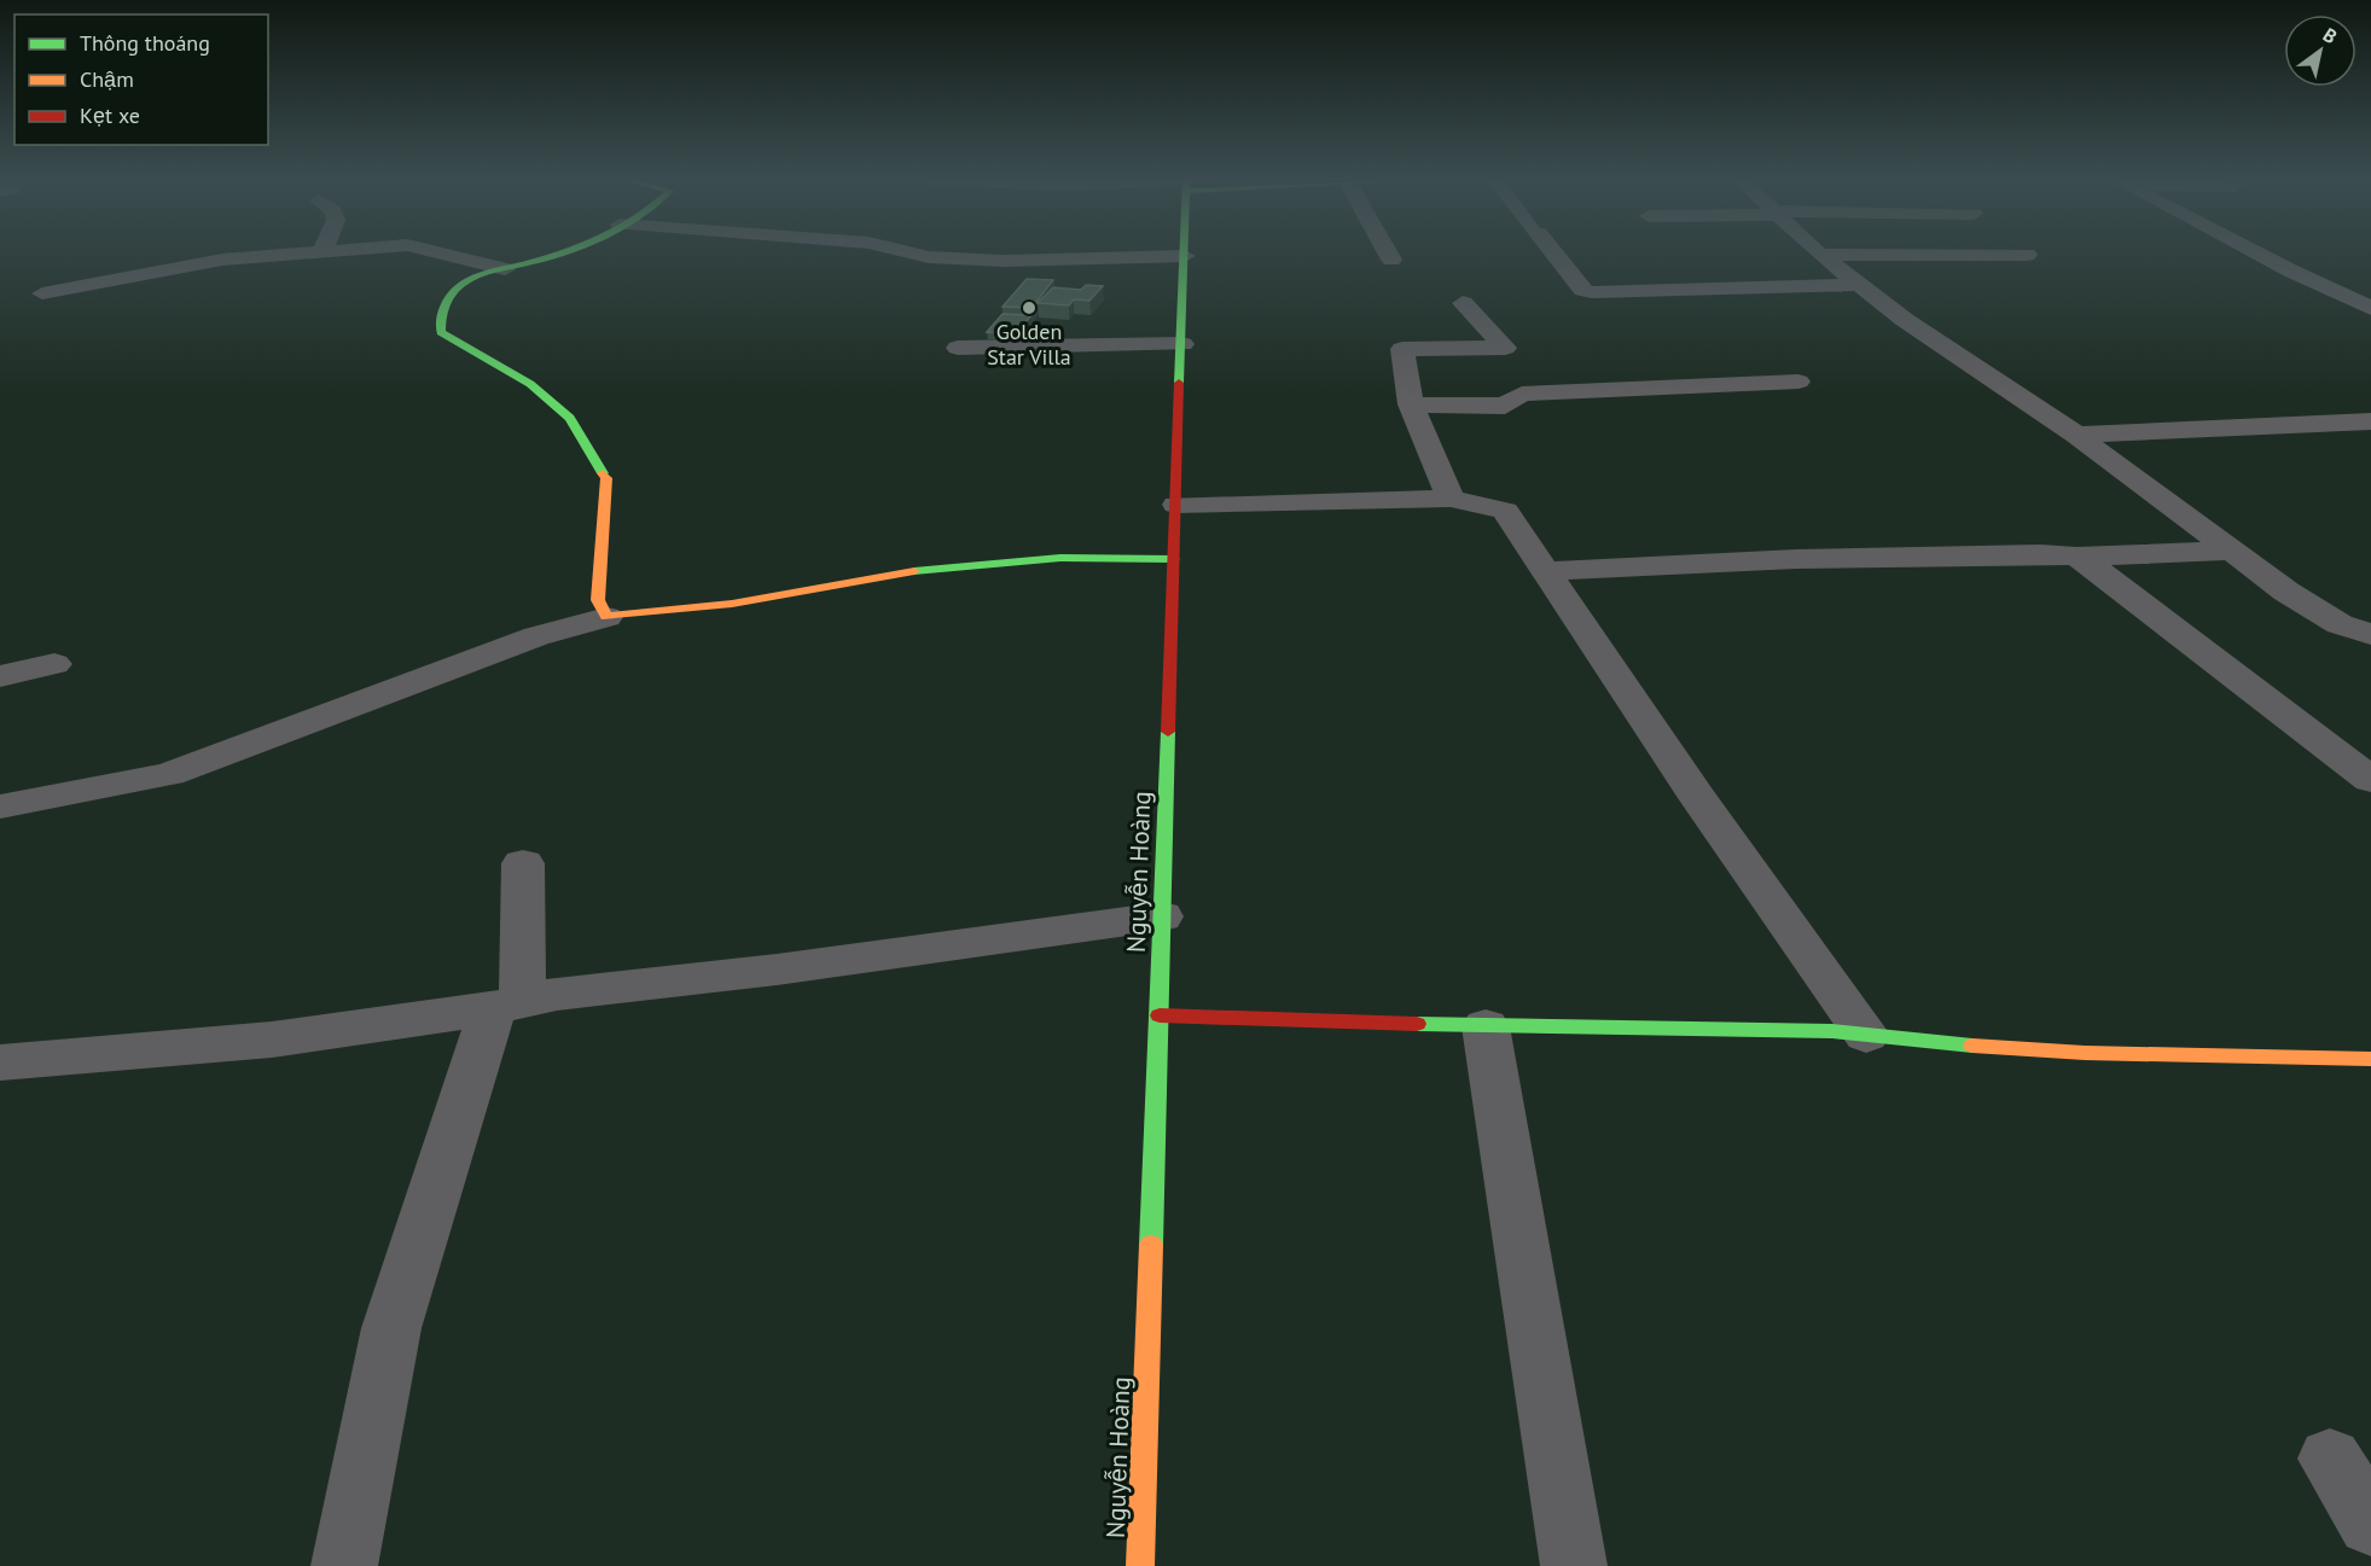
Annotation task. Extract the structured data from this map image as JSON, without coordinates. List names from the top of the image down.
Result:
{
  "streets": {
    "street": ["Nguyễn Hoàng"]
  },
  "places": ["Golden Star Villa"],
  "legend": ["Thông thoáng", "Chậm", "Kẹt xe"],
  "north": "top right"
}
